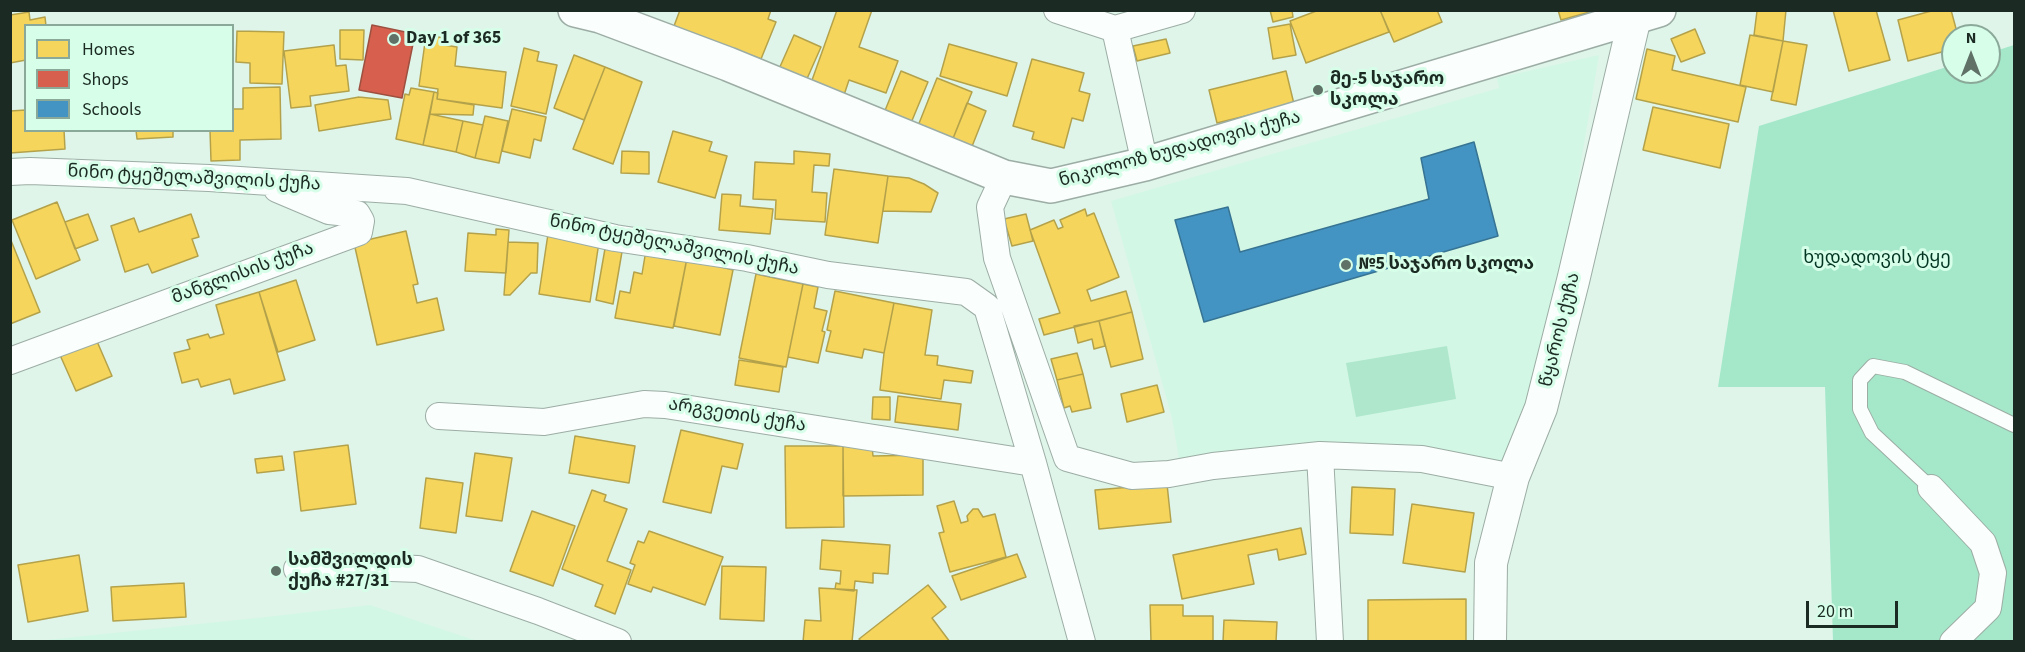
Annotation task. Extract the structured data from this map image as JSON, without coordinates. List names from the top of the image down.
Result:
{
  "streets": {
    "main road": ["ნიკოლოზ ხუდადოვის ქუჩა"],
    "street": [
      "ნინო ტყეშელაშვილის ქუჩა",
      "მანგლისის ქუჩა",
      "წყაროს ქუჩა",
      "არგვეთის ქუჩა"
    ]
  },
  "crossings": [
    ["ნიკოლოზ ხუდადოვის ქუჩა", "წყაროს ქუჩა"],
    ["ნინო ტყეშელაშვილის ქუჩა", "მანგლისის ქუჩა"],
    ["ნინო ტყეშელაშვილის ქუჩა", "არგვეთის ქუჩა"]
  ],
  "parks": ["ხუდადოვის ტყე"],
  "places": [
    "Day 1 of 365",
    "მე-5 საჯარო სკოლა",
    "№5 საჯარო სკოლა",
    "სამშვილდის ქუჩა #27/31"
  ],
  "legend": ["Homes", "Shops", "Schools"],
  "scale_bar": "20 m",
  "north": "top"
}
